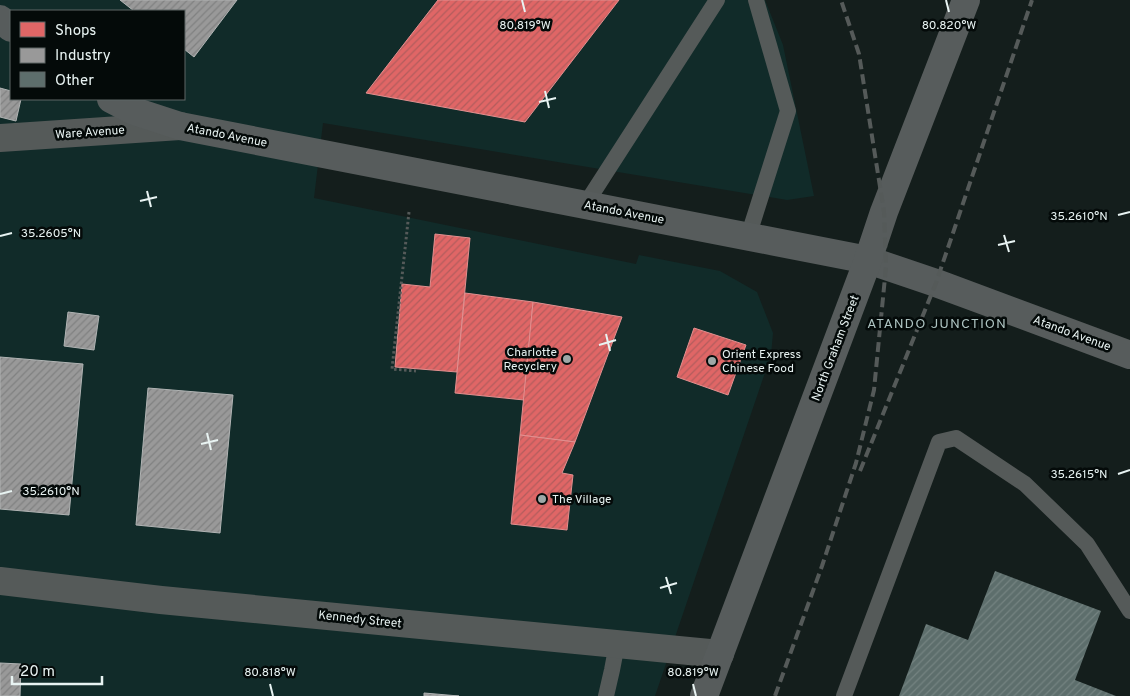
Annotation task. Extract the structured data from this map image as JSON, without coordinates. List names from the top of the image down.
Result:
{
  "streets": {
    "main road": ["Atando Avenue", "North Graham Street"],
    "street": ["Ware Avenue", "Kennedy Street"]
  },
  "crossings": [
    ["Ware Avenue", "Atando Avenue"],
    ["Atando Avenue", "North Graham Street"],
    ["North Graham Street", "Kennedy Street"]
  ],
  "districts": ["ATANDO JUNCTION"],
  "places": ["Charlotte Recyclery", "Orient Express Chinese Food", "The Village"],
  "legend": ["Shops", "Industry", "Other"],
  "scale_bar": "20 m",
  "coordinates": [
    "80.819°W",
    "80.820°W",
    "35.2610°N",
    "35.2605°N",
    "35.2615°N",
    "80.818°W"
  ]
}
